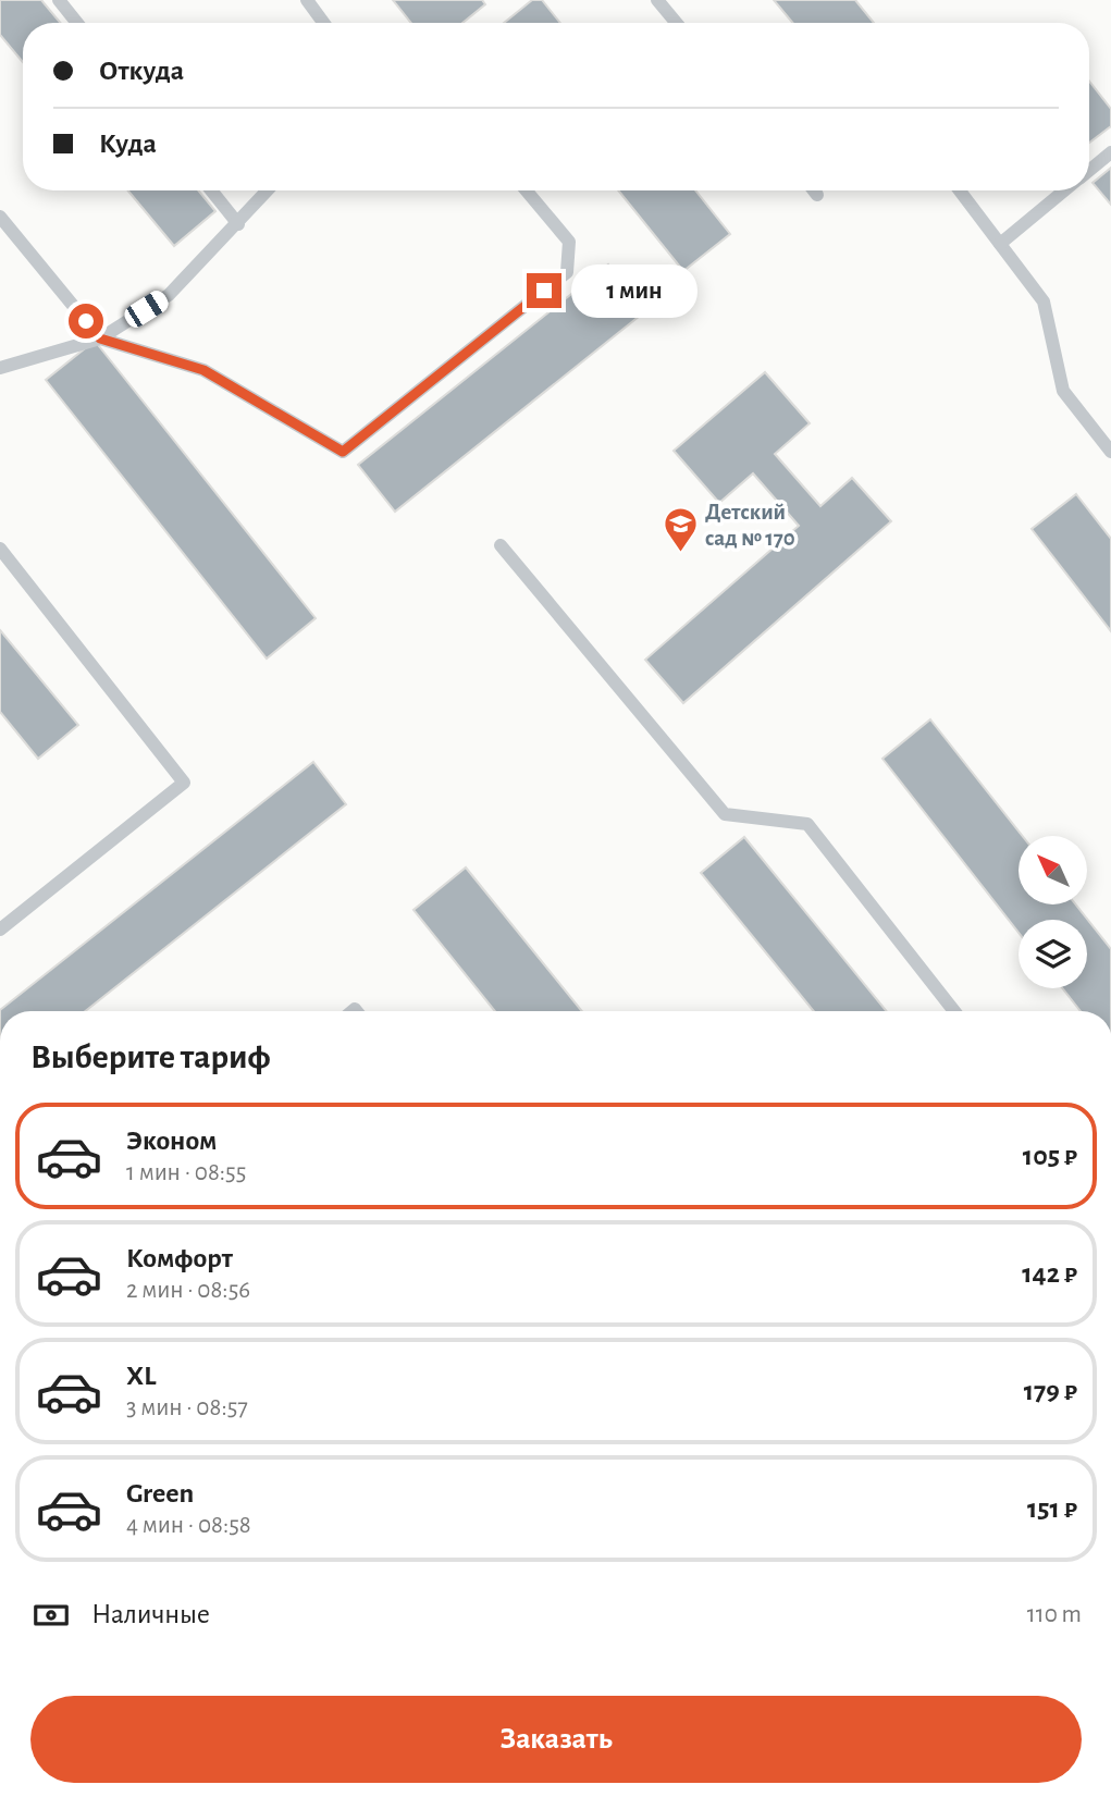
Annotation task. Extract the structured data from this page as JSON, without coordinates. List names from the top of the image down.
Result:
{
  "places": {
    "school or university": ["Детский сад № 170"]
  },
  "north": "top left",
  "page": {
    "banner": ["Откуда", "Куда"],
    "bubble": "1 мин",
    "heading": "Выберите тариф",
    "list": [
      {
        "name": "Эконом",
        "note": "1 мин · 08:55",
        "value": "105 ₽"
      },
      {
        "name": "Комфорт",
        "note": "2 мин · 08:56",
        "value": "142 ₽"
      },
      {
        "name": "XL",
        "note": "3 мин · 08:57",
        "value": "179 ₽"
      },
      {
        "name": "Green",
        "note": "4 мин · 08:58",
        "value": "151 ₽"
      }
    ],
    "pay": ["Наличные", "110 m"],
    "buttons": "Заказать"
  }
}
